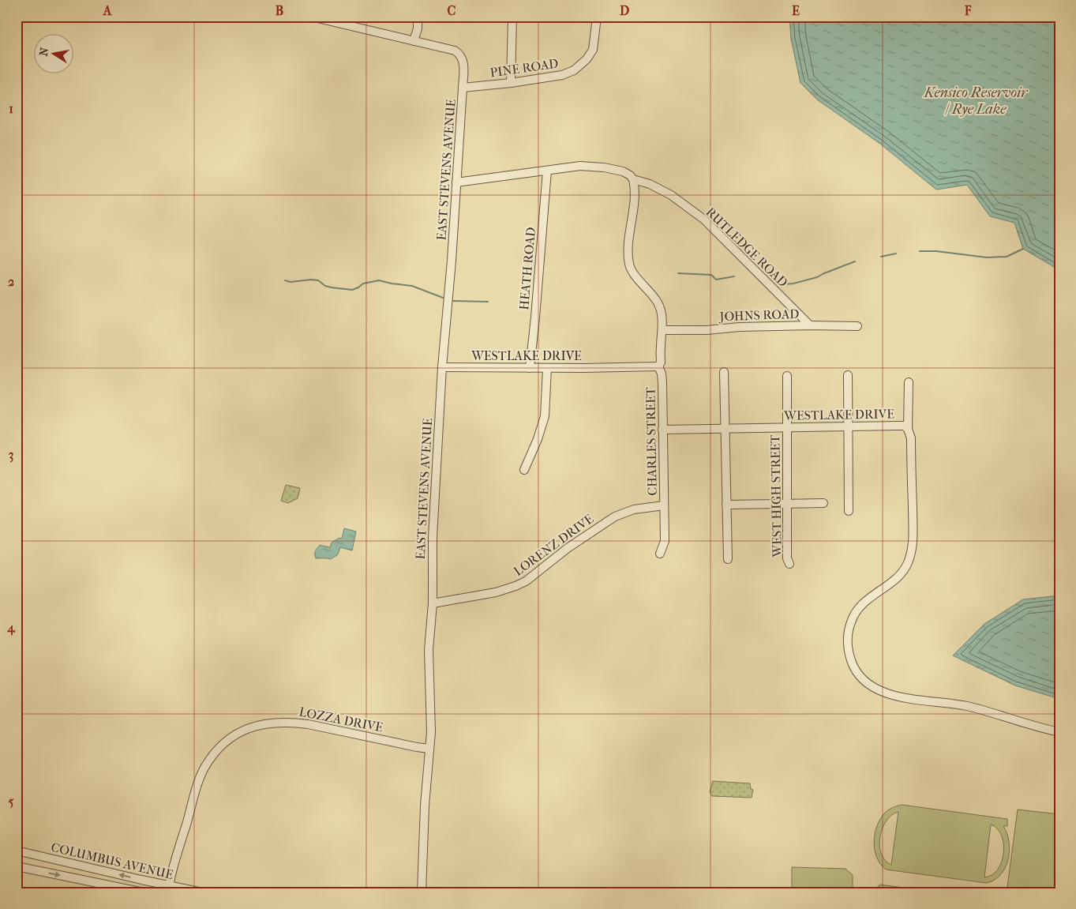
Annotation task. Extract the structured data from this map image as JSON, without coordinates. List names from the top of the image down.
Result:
{
  "streets": {
    "street": [
      "PINE ROAD",
      "EAST STEVENS AVENUE",
      "RUTLEDGE ROAD",
      "HEATH ROAD",
      "JOHNS ROAD",
      "WESTLAKE DRIVE",
      "CHARLES STREET",
      "WEST HIGH STREET",
      "LORENZ DRIVE",
      "LOZZA DRIVE",
      "COLUMBUS AVENUE"
    ]
  },
  "crossings": [
    ["PINE ROAD", "EAST STEVENS AVENUE"],
    ["EAST STEVENS AVENUE", "RUTLEDGE ROAD"],
    ["EAST STEVENS AVENUE", "WESTLAKE DRIVE"],
    ["EAST STEVENS AVENUE", "LORENZ DRIVE"],
    ["EAST STEVENS AVENUE", "LOZZA DRIVE"],
    ["RUTLEDGE ROAD", "HEATH ROAD"],
    ["RUTLEDGE ROAD", "JOHNS ROAD"],
    ["RUTLEDGE ROAD", "CHARLES STREET"],
    ["HEATH ROAD", "WESTLAKE DRIVE"],
    ["JOHNS ROAD", "CHARLES STREET"],
    ["WESTLAKE DRIVE", "CHARLES STREET"],
    ["WESTLAKE DRIVE", "WEST HIGH STREET"],
    ["CHARLES STREET", "LORENZ DRIVE"],
    ["LOZZA DRIVE", "COLUMBUS AVENUE"]
  ],
  "water": ["Kensico Reservoir / Rye Lake"],
  "north": "left",
  "grid": {
    "columns": [
      "A",
      "B",
      "C",
      "D",
      "E",
      "F"
    ],
    "rows": [
      "1",
      "2",
      "3",
      "4",
      "5"
    ]
  }
}
